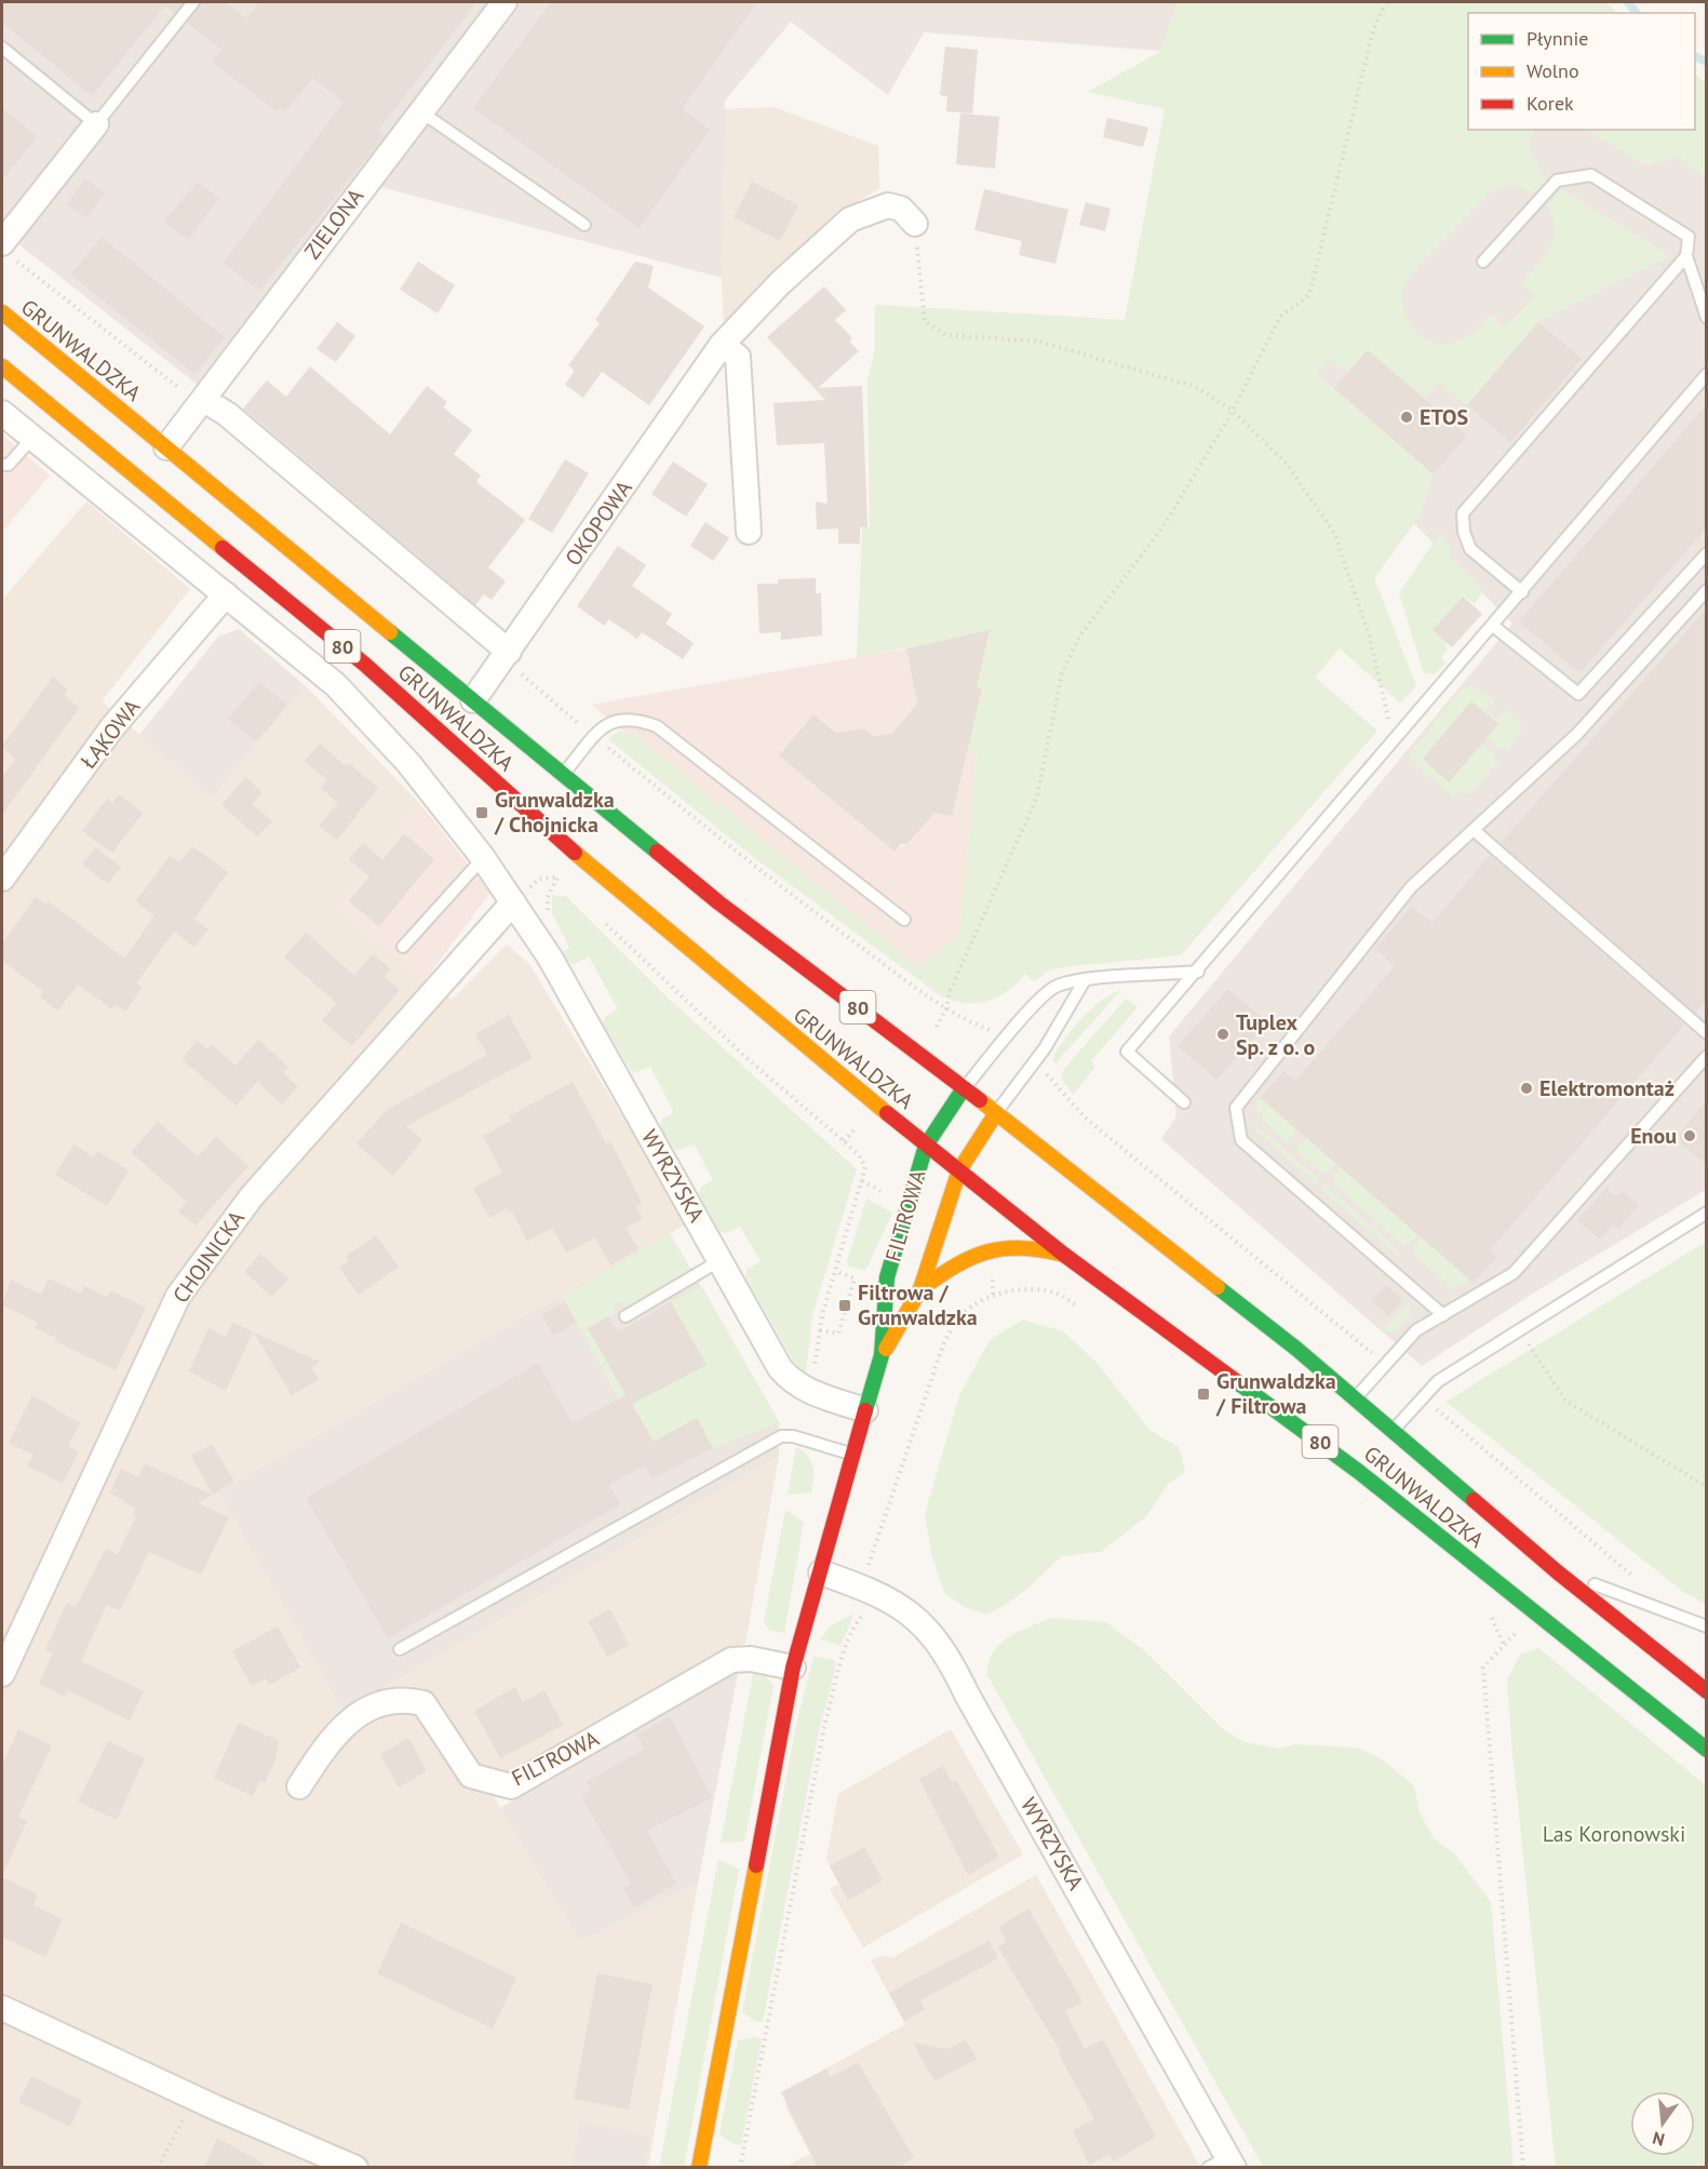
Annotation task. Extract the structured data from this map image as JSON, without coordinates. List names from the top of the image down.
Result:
{
  "streets": {
    "main road": ["GRUNWALDZKA", "80", "FILTROWA"],
    "street": [
      "ZIELONA",
      "OKOPOWA",
      "ŁĄKOWA",
      "WYRZYSKA",
      "CHOJNICKA"
    ]
  },
  "crossings": [
    ["ZIELONA", "GRUNWALDZKA"],
    ["GRUNWALDZKA", "OKOPOWA"],
    ["GRUNWALDZKA", "FILTROWA"],
    ["ŁĄKOWA", "WYRZYSKA"],
    ["WYRZYSKA", "FILTROWA"],
    ["WYRZYSKA", "CHOJNICKA"]
  ],
  "parks": ["Las Koronowski"],
  "places": {
    "other": [
      "ETOS",
      "Tuplex Sp. z o. o",
      "Elektromontaż",
      "Enou"
    ],
    "transit": ["Grunwaldzka / Chojnicka", "Filtrowa / Grunwaldzka", "Grunwaldzka / Filtrowa"]
  },
  "legend": ["Płynnie", "Wolno", "Korek"],
  "north": "bottom"
}
